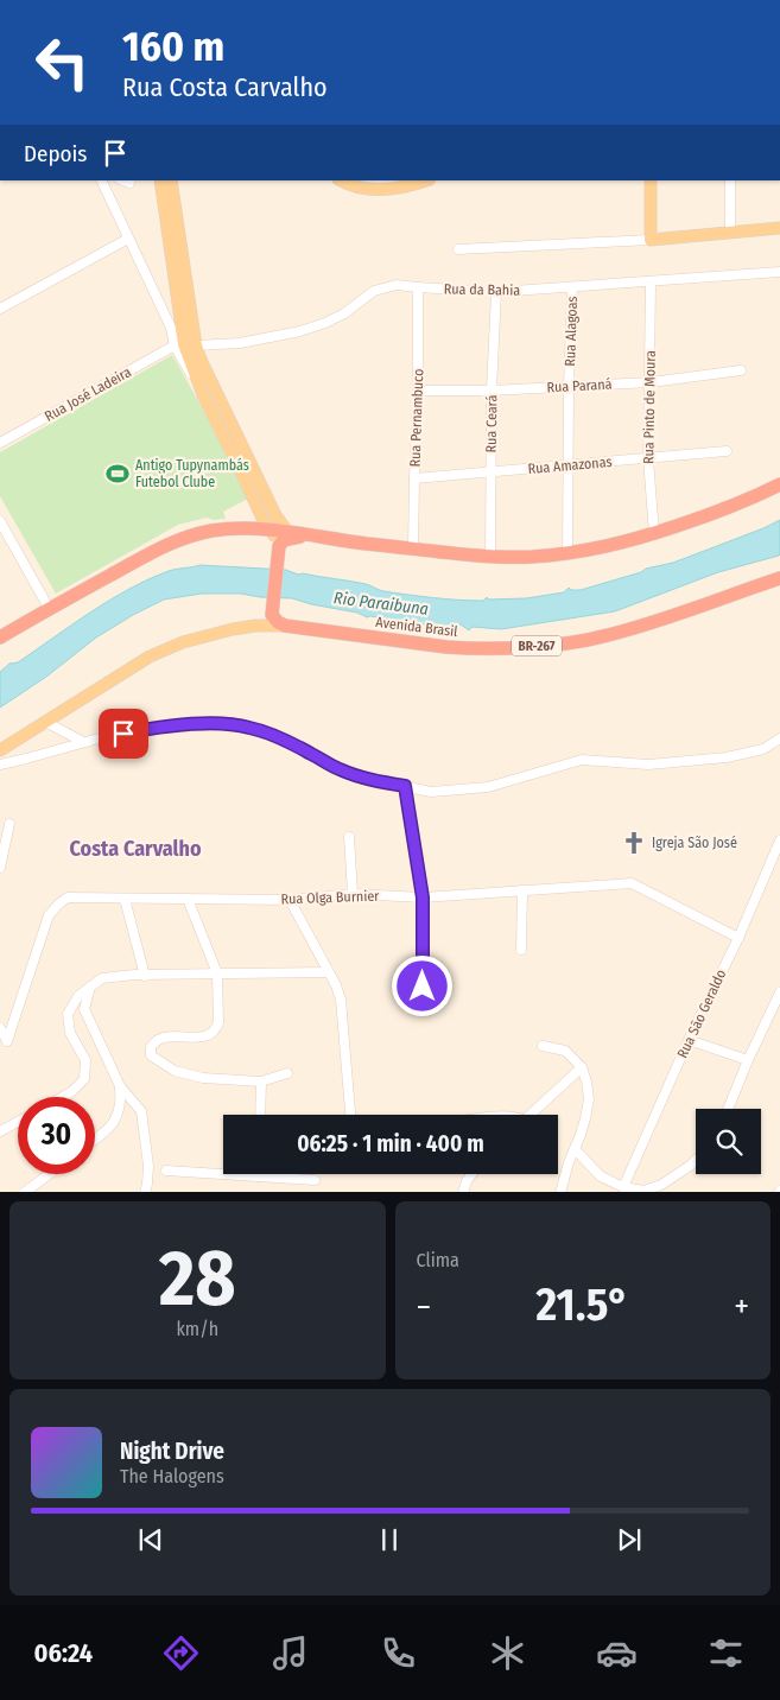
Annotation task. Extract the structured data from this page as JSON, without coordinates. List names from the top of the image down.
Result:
{
  "streets": {
    "highway": ["Avenida Brasil", "BR-267"],
    "street": [
      "Rua da Bahia",
      "Rua Alagoas",
      "Rua Paraná",
      "Rua José Ladeira",
      "Rua Pinto de Moura",
      "Rua Pernambuco",
      "Rua Ceará",
      "Rua Amazonas",
      "Rua Olga Burnier",
      "Rua São Geraldo"
    ]
  },
  "crossings": [
    ["Rua da Bahia", "Rua Alagoas"],
    ["Rua da Bahia", "Rua José Ladeira"],
    ["Rua da Bahia", "Rua Pinto de Moura"],
    ["Rua da Bahia", "Rua Pernambuco"],
    ["Rua da Bahia", "Rua Ceará"],
    ["Rua Alagoas", "Rua Paraná"],
    ["Rua Alagoas", "Rua Amazonas"],
    ["Rua Paraná", "Rua Pinto de Moura"],
    ["Rua Paraná", "Rua Pernambuco"],
    ["Rua Paraná", "Rua Ceará"],
    ["Rua Pinto de Moura", "Rua Amazonas"],
    ["Rua Pernambuco", "Rua Amazonas"],
    ["Rua Ceará", "Rua Amazonas"],
    ["Rua Olga Burnier", "Rua São Geraldo"]
  ],
  "districts": ["Costa Carvalho"],
  "water": ["Rio Paraibuna"],
  "places": {
    "sports": ["Antigo Tupynambás Futebol Clube"],
    "church": ["Igreja São José"]
  },
  "page": {
    "turn": ["160 m", "Rua Costa Carvalho"],
    "then": "Depois",
    "limit": "30",
    "trip": "06:25 · 1 min · 400 m",
    "tile": [
      ["28", "km/h"],
      "Clima"
    ],
    "heat": ["−", "21.5°", "+"],
    "song": ["Night Drive", "The Halogens"],
    "tabs": "06:24"
  }
}
